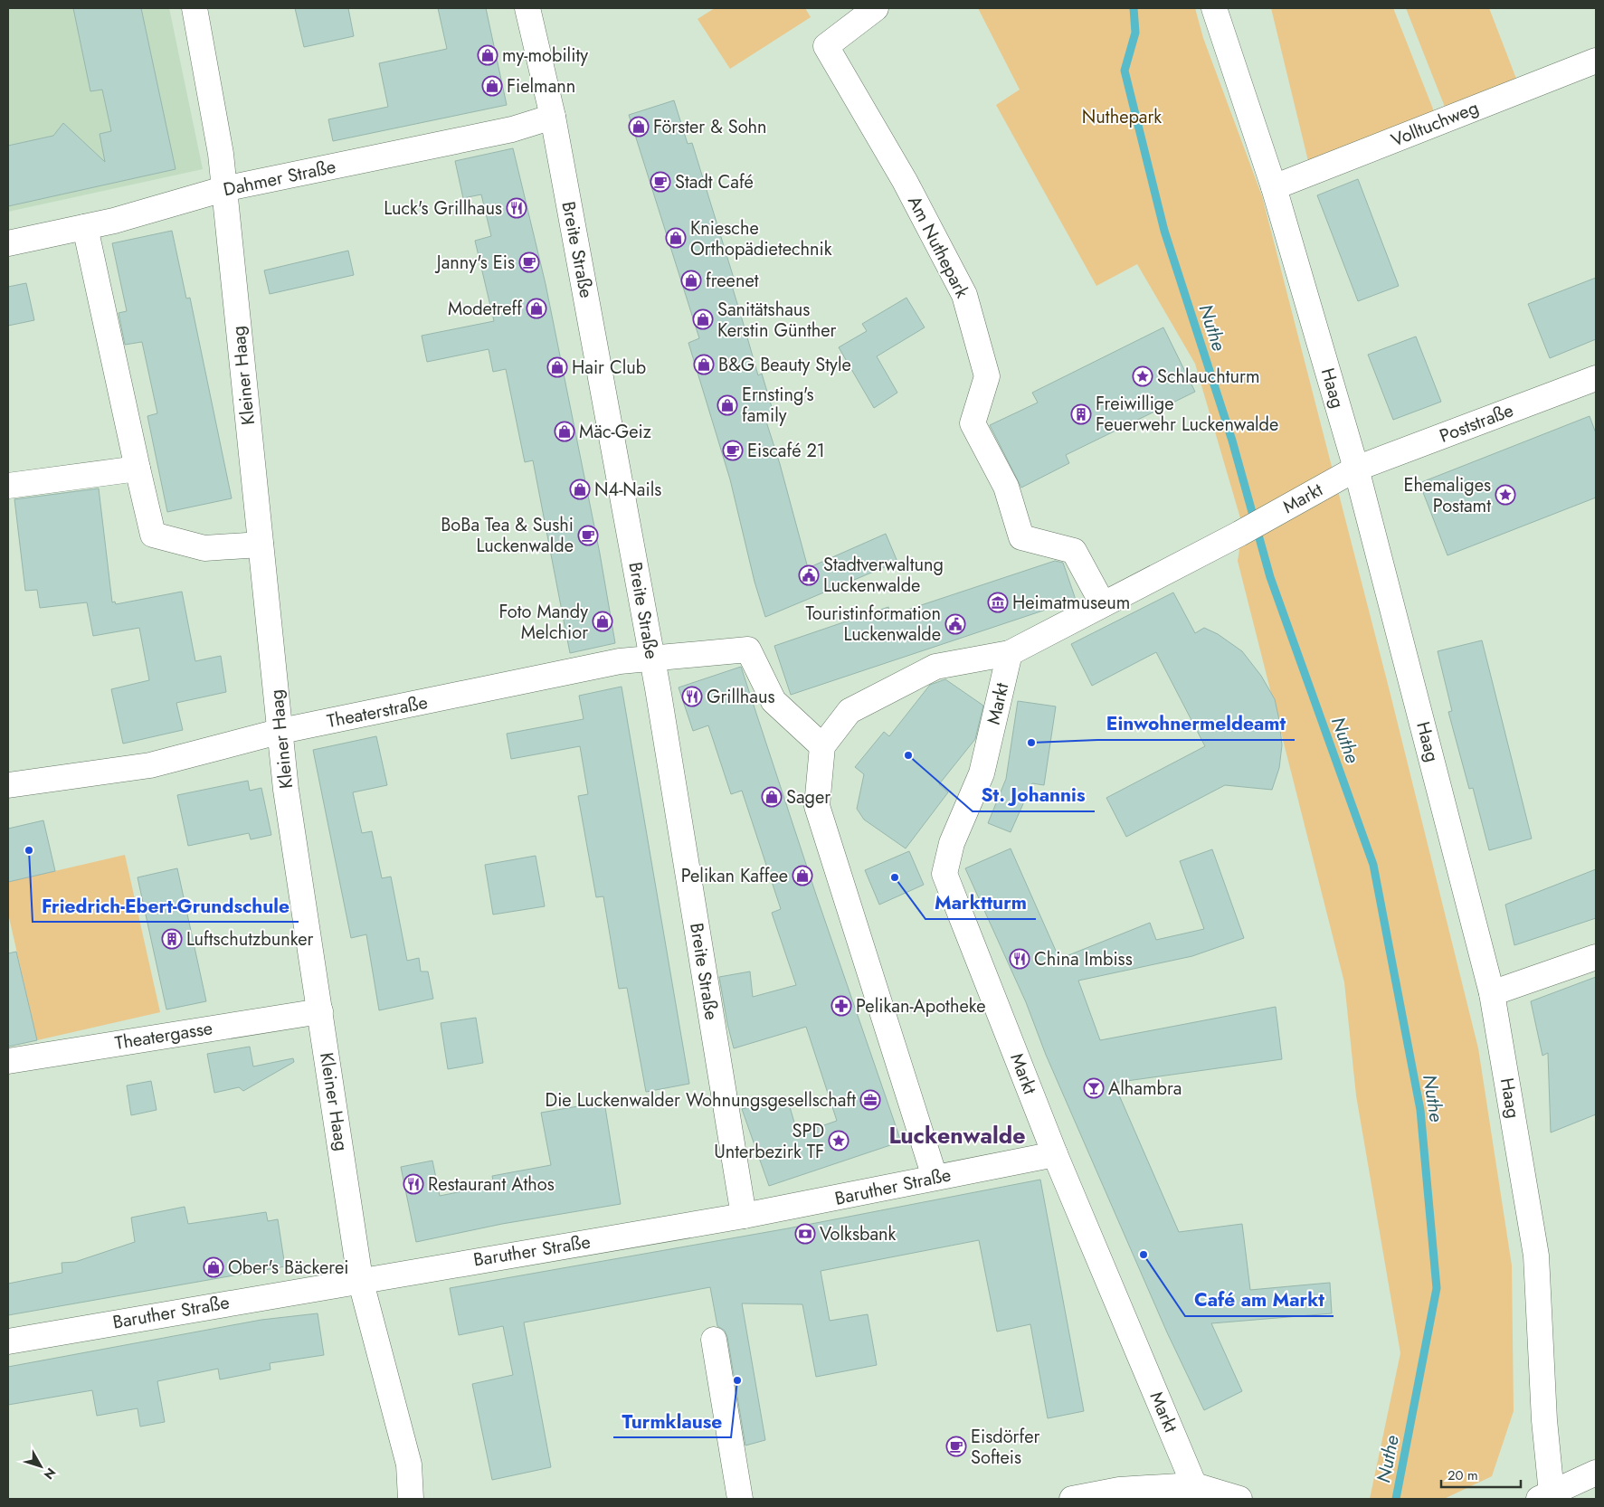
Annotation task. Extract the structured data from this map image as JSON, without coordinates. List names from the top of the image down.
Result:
{
  "streets": {
    "street": [
      "Volltuchweg",
      "Dahmer Straße",
      "Am Nuthepark",
      "Breite Straße",
      "Kleiner Haag",
      "Haag",
      "Poststraße",
      "Markt",
      "Theaterstraße",
      "Theatergasse",
      "Baruther Straße"
    ]
  },
  "crossings": [
    ["Volltuchweg", "Haag"],
    ["Dahmer Straße", "Breite Straße"],
    ["Dahmer Straße", "Kleiner Haag"],
    ["Am Nuthepark", "Markt"],
    ["Breite Straße", "Theaterstraße"],
    ["Breite Straße", "Baruther Straße"],
    ["Kleiner Haag", "Theaterstraße"],
    ["Kleiner Haag", "Theatergasse"],
    ["Kleiner Haag", "Baruther Straße"],
    ["Haag", "Poststraße"],
    ["Haag", "Markt"],
    ["Poststraße", "Markt"],
    ["Markt", "Theaterstraße"],
    ["Markt", "Baruther Straße"]
  ],
  "districts": ["Luckenwalde"],
  "water": ["Nuthe"],
  "parks": ["Nuthepark"],
  "places": {
    "shop": [
      "my-mobility",
      "Fielmann",
      "Förster & Sohn",
      "Kniesche Orthopädietechnik",
      "freenet",
      "Modetreff",
      "Sanitätshaus Kerstin Günther",
      "B&G Beauty Style",
      "Hair Club",
      "Ernsting's family",
      "Mäc-Geiz",
      "N4-Nails",
      "Foto Mandy Melchior",
      "Sager",
      "Pelikan Kaffee",
      "Ober's Bäckerei"
    ],
    "cafe": [
      "Stadt Café",
      "Janny's Eis",
      "Eiscafé 21",
      "BoBa Tea & Sushi Luckenwalde",
      "Eisdörfer Softeis"
    ],
    "restaurant": [
      "Luck's Grillhaus",
      "Grillhaus",
      "China Imbiss",
      "Restaurant Athos"
    ],
    "place": ["Schlauchturm", "Ehemaliges Postamt", "SPD Unterbezirk TF"],
    "building": ["Freiwillige Feuerwehr Luckenwalde", "Luftschutzbunker"],
    "public building": ["Stadtverwaltung Luckenwalde", "Touristinformation Luckenwalde"],
    "museum": ["Heimatmuseum"],
    "other": [
      "Einwohnermeldeamt",
      "St. Johannis",
      "Friedrich-Ebert-Grundschule",
      "Marktturm",
      "Café am Markt",
      "Turmklause"
    ],
    "pharmacy": ["Pelikan-Apotheke"],
    "bar": ["Alhambra"],
    "office": ["Die Luckenwalder Wohnungsgesellschaft"],
    "bank": ["Volksbank"]
  },
  "scale_bar": "20 m",
  "north": "bottom right"
}
